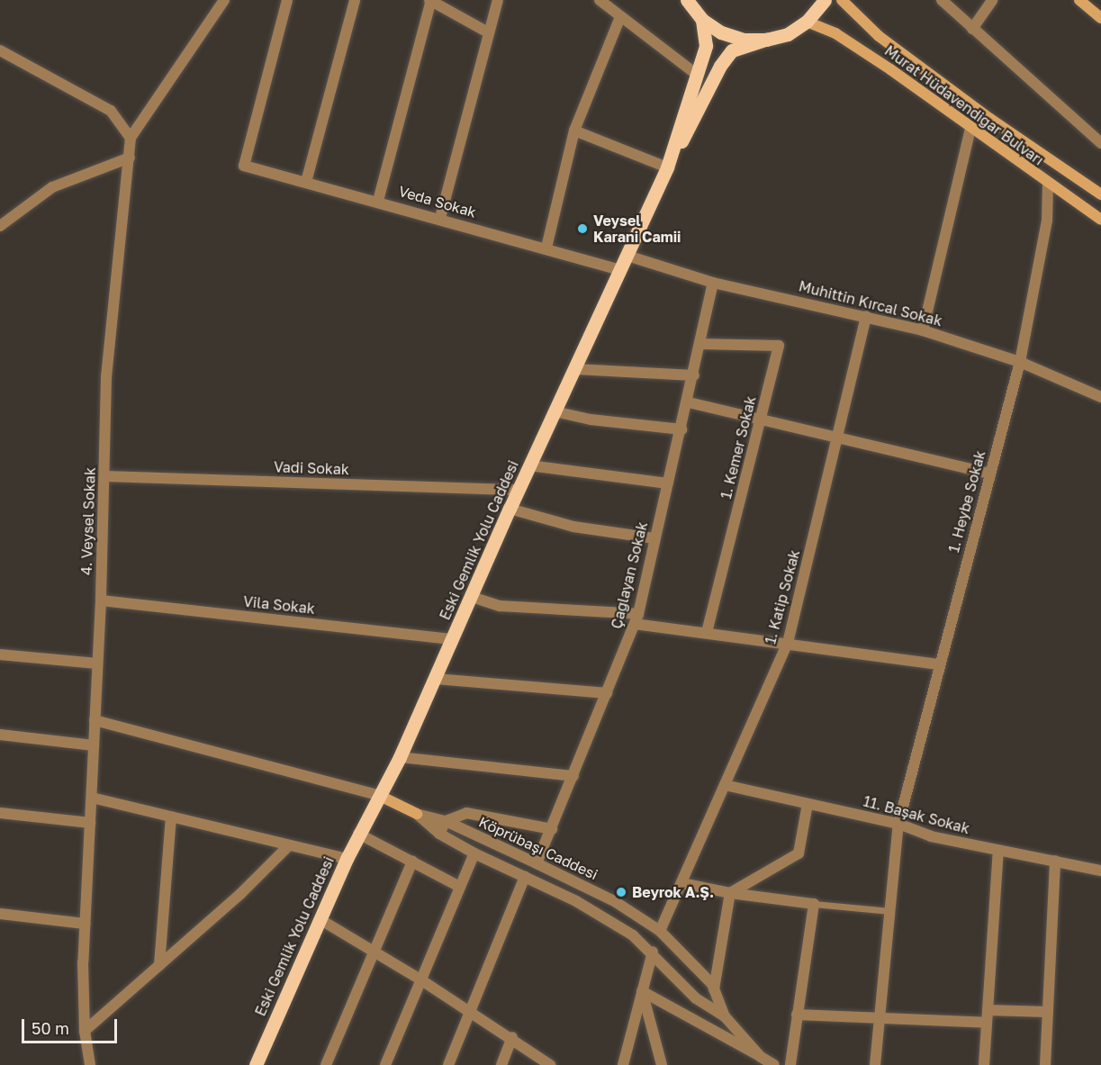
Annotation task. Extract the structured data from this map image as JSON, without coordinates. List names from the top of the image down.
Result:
{
  "streets": {
    "main road": ["Murat Hüdavendigar Bulvarı", "Eski Gemlik Yolu Caddesi", "Köprübaşı Caddesi"],
    "street": [
      "Veda Sokak",
      "Muhittin Kırcal Sokak",
      "1. Kemer Sokak",
      "Vadi Sokak",
      "1. Heybe Sokak",
      "4. Veysel Sokak",
      "Çağlayan Sokak",
      "1. Katip Sokak",
      "Vila Sokak",
      "11. Başak Sokak"
    ]
  },
  "crossings": [
    ["Murat Hüdavendigar Bulvarı", "1. Heybe Sokak"],
    ["Veda Sokak", "Eski Gemlik Yolu Caddesi"],
    ["Muhittin Kırcal Sokak", "1. Heybe Sokak"],
    ["Muhittin Kırcal Sokak", "Eski Gemlik Yolu Caddesi"],
    ["Muhittin Kırcal Sokak", "Çağlayan Sokak"],
    ["Muhittin Kırcal Sokak", "1. Katip Sokak"],
    ["1. Kemer Sokak", "Çağlayan Sokak"],
    ["Vadi Sokak", "4. Veysel Sokak"],
    ["Vadi Sokak", "Eski Gemlik Yolu Caddesi"],
    ["1. Heybe Sokak", "11. Başak Sokak"],
    ["4. Veysel Sokak", "Vila Sokak"],
    ["Eski Gemlik Yolu Caddesi", "Vila Sokak"],
    ["Eski Gemlik Yolu Caddesi", "Köprübaşı Caddesi"],
    ["Çağlayan Sokak", "Köprübaşı Caddesi"],
    ["1. Katip Sokak", "11. Başak Sokak"],
    ["1. Katip Sokak", "Köprübaşı Caddesi"]
  ],
  "places": ["Veysel Karani Camii", "Beyrok A.Ş."],
  "scale_bar": "50 m"
}
